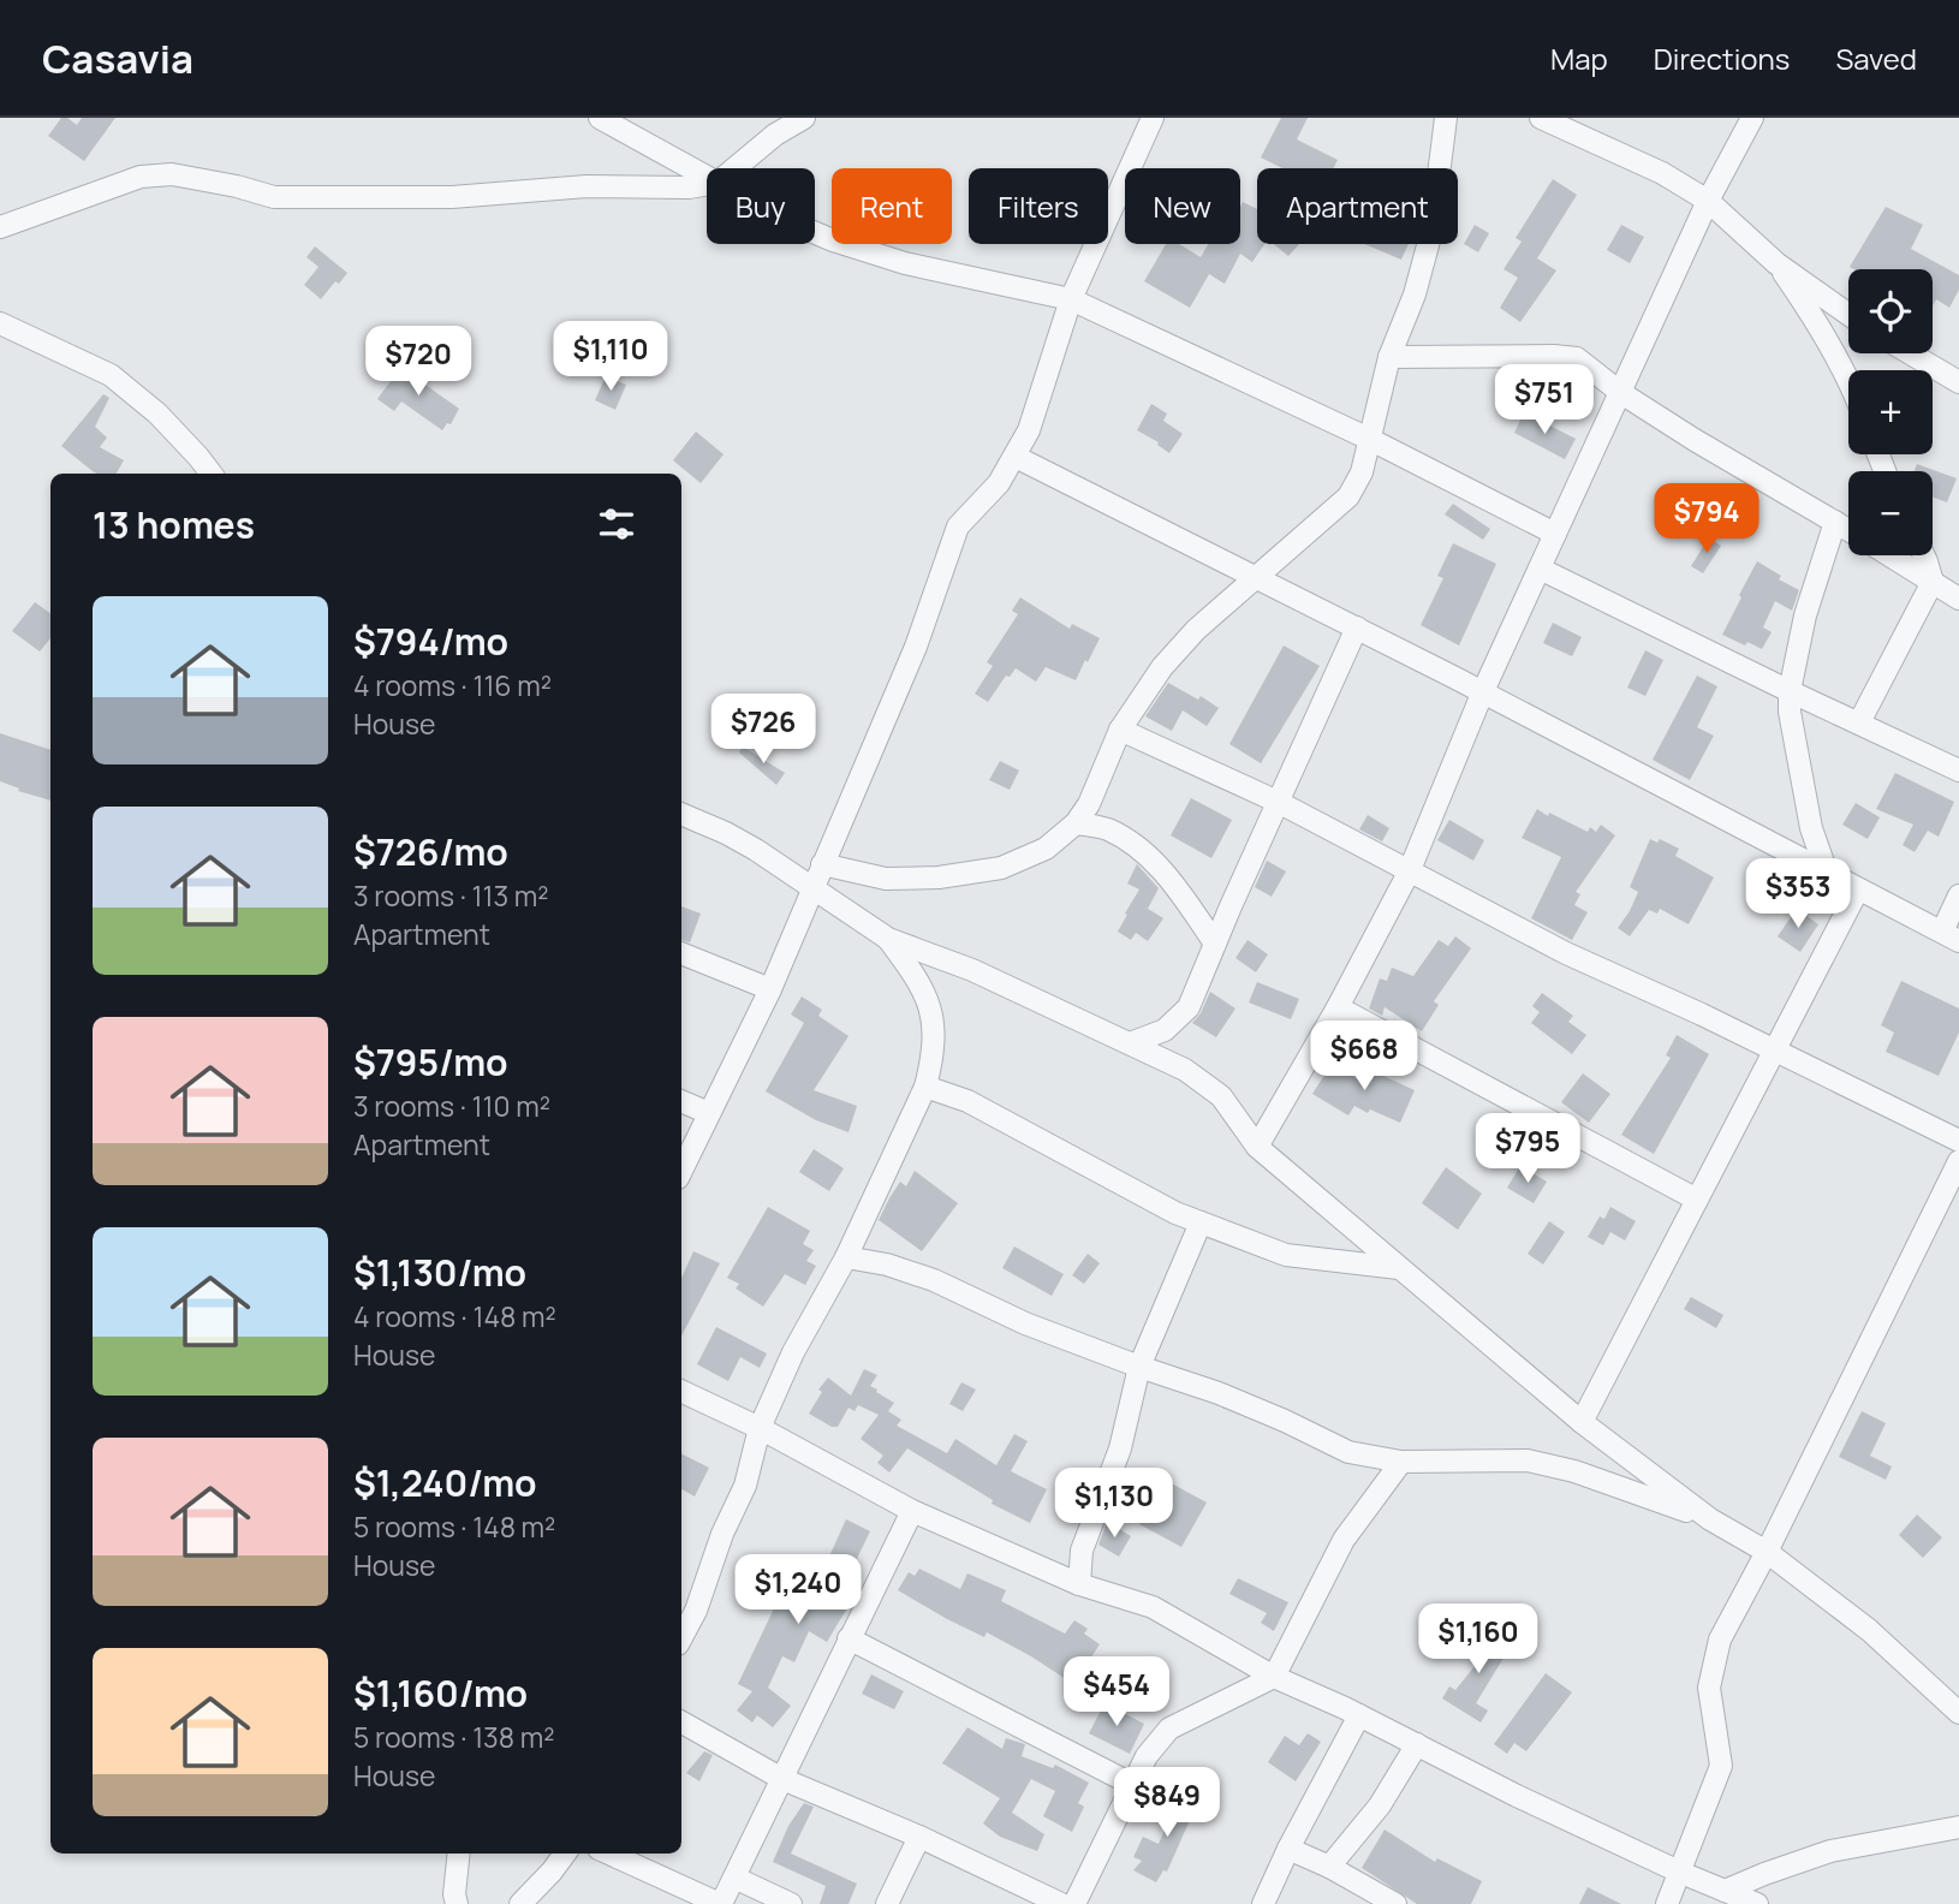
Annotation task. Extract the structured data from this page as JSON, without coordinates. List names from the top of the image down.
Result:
{
  "page": {
    "header": "Casavia",
    "nav": ["Map", "Directions", "Saved"],
    "chip": [
      "Buy",
      "Rent",
      "Filters",
      "New",
      "Apartment"
    ],
    "map_buttons": ["+", "−"],
    "price": [
      "$1,110",
      "$720",
      "$751",
      "$794",
      "$726",
      "$353",
      "$668",
      "$795",
      "$1,130",
      "$1,240",
      "$1,160",
      "$454",
      "$849"
    ],
    "heading": "13 homes",
    "list": [
      {
        "name": "$794/mo",
        "note": "4 rooms · 116 m² · House"
      },
      {
        "name": "$726/mo",
        "note": "3 rooms · 113 m² · Apartment"
      },
      {
        "name": "$795/mo",
        "note": "3 rooms · 110 m² · Apartment"
      },
      {
        "name": "$1,130/mo",
        "note": "4 rooms · 148 m² · House"
      },
      {
        "name": "$1,240/mo",
        "note": "5 rooms · 148 m² · House"
      },
      {
        "name": "$1,160/mo",
        "note": "5 rooms · 138 m² · House"
      }
    ]
  }
}
